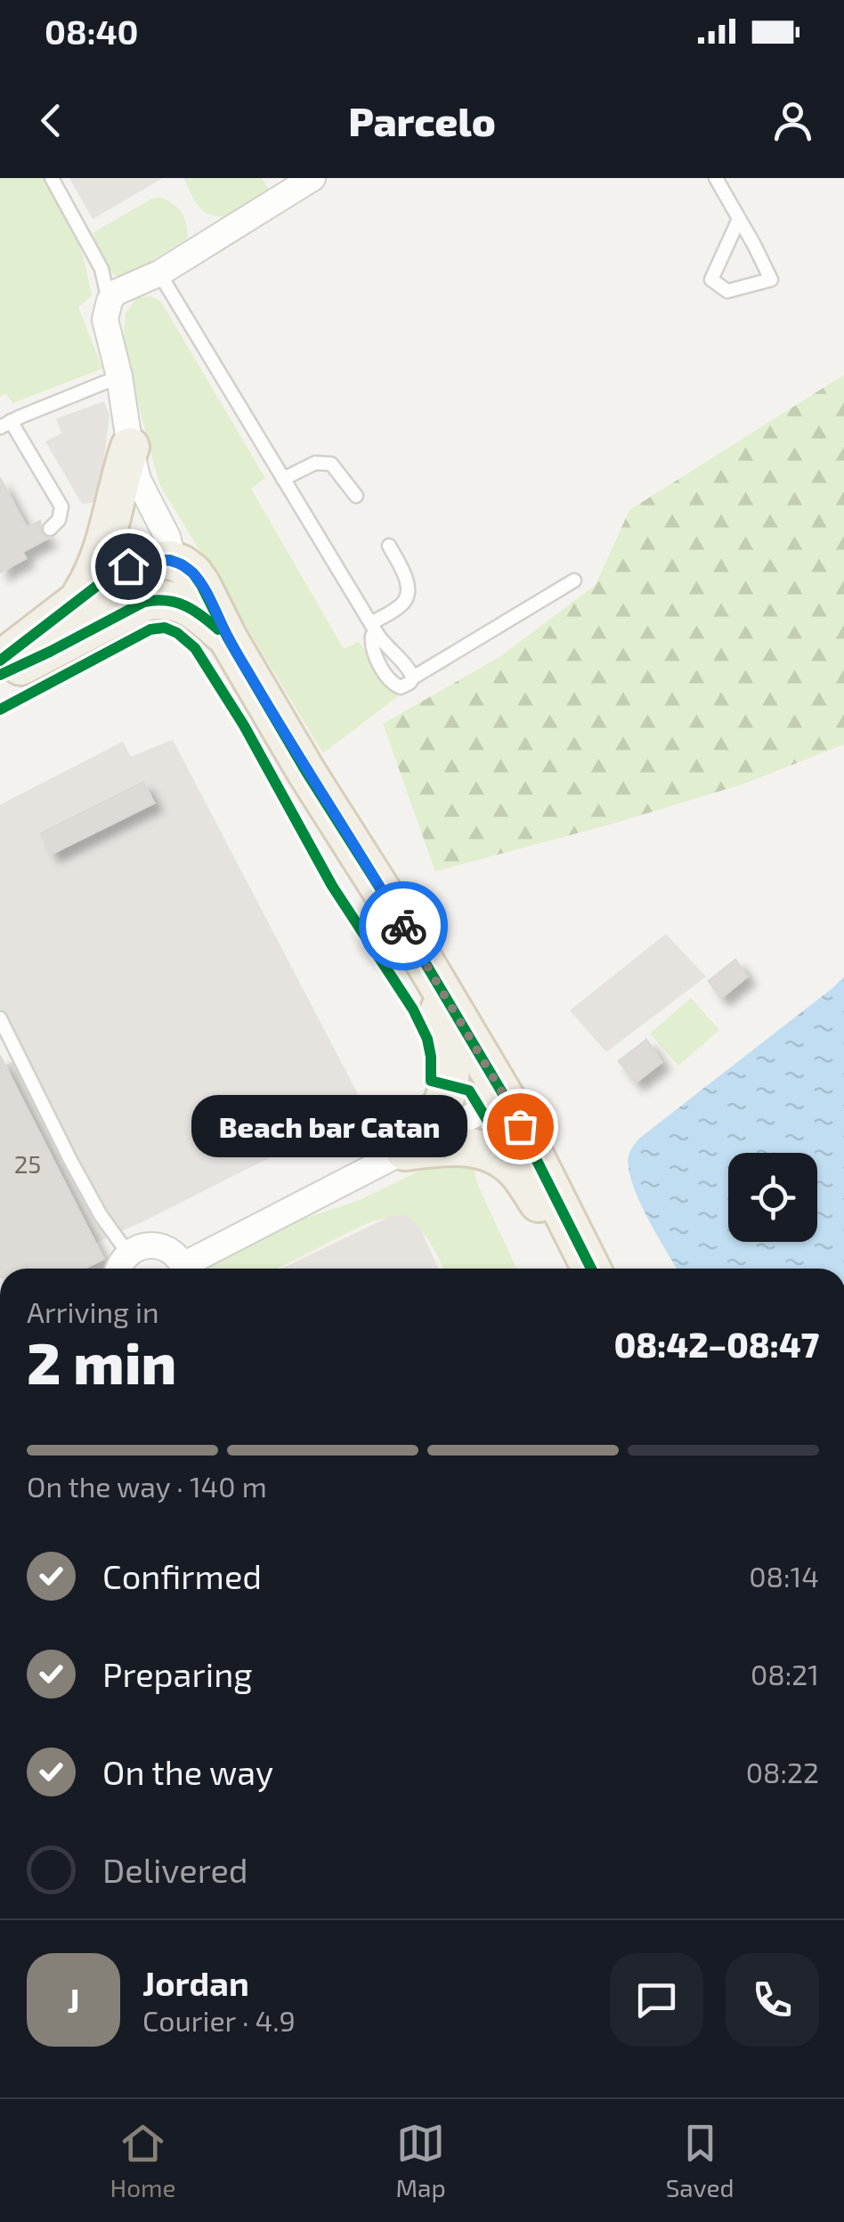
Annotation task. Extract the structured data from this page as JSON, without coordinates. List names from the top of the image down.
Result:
{
  "places": ["Beach bar Catan"],
  "house_numbers": ["25"],
  "page": {
    "status": "08:40",
    "header": "Parcelo",
    "bubble": "Beach bar Catan",
    "heading": ["2 min", "Arriving in", "08:42–08:47"],
    "panel": ["Jordan", "Courier · 4.9"],
    "bar": "On the way · 140 m",
    "list": [
      ["Confirmed", "08:14"],
      ["Preparing", "08:21"],
      ["On the way", "08:22"],
      "Delivered"
    ],
    "round": "J",
    "tabs": ["Home", "Map", "Saved"]
  }
}
